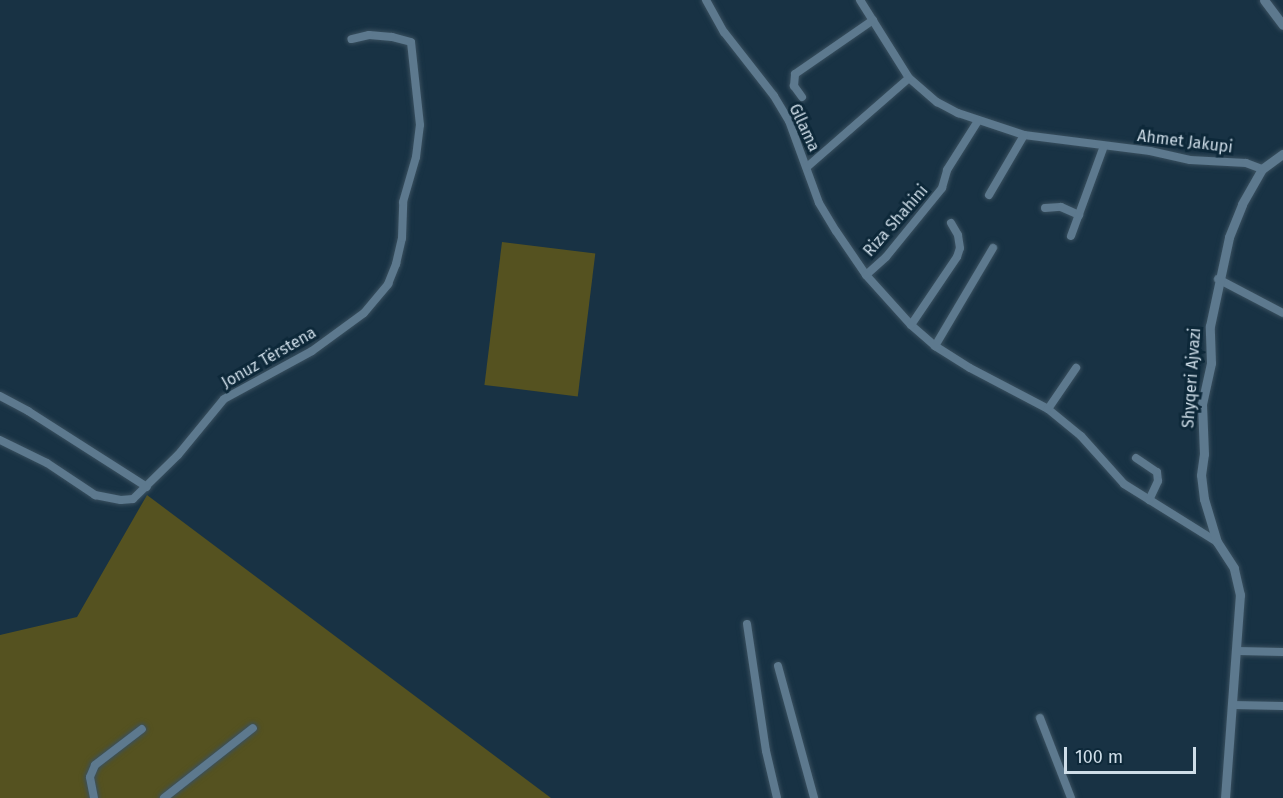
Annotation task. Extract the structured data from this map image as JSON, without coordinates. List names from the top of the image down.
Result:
{
  "streets": {
    "street": [
      "Gllama",
      "Ahmet Jakupi",
      "Riza Shahini",
      "Jonuz Tërstena",
      "Shyqeri Ajvazi"
    ]
  },
  "crossings": [
    ["Gllama", "Riza Shahini"],
    ["Gllama", "Shyqeri Ajvazi"],
    ["Ahmet Jakupi", "Riza Shahini"],
    ["Ahmet Jakupi", "Shyqeri Ajvazi"]
  ],
  "scale_bar": "100 m"
}
